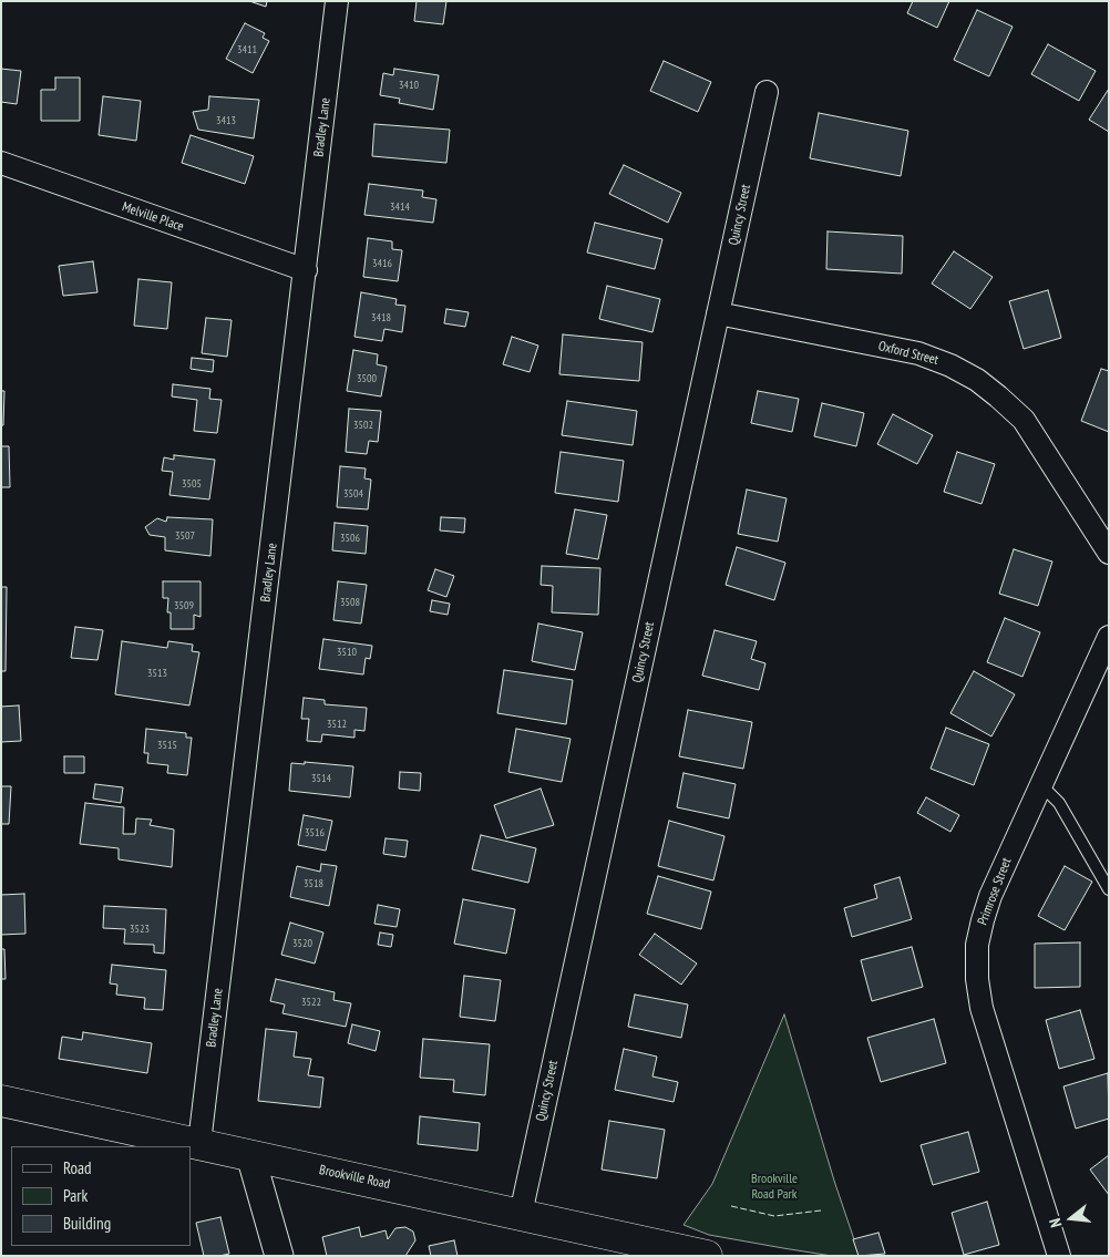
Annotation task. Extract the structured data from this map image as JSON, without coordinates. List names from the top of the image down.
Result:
{
  "streets": {
    "main road": ["Brookville Road"],
    "street": [
      "Bradley Lane",
      "Quincy Street",
      "Melville Place",
      "Oxford Street",
      "Primrose Street"
    ]
  },
  "crossings": [
    ["Bradley Lane", "Melville Place"],
    ["Bradley Lane", "Brookville Road"],
    ["Quincy Street", "Oxford Street"],
    ["Quincy Street", "Brookville Road"]
  ],
  "parks": ["Brookville Road Park"],
  "house_numbers": [
    "3411",
    "3410",
    "3413",
    "3414",
    "3416",
    "3418",
    "3500",
    "3502",
    "3505",
    "3504",
    "3507",
    "3506",
    "3508",
    "3509",
    "3510",
    "3513",
    "3512",
    "3515",
    "3514",
    "3516",
    "3518",
    "3523",
    "3520",
    "3522"
  ],
  "legend": ["Road", "Park", "Building"],
  "north": "left"
}
